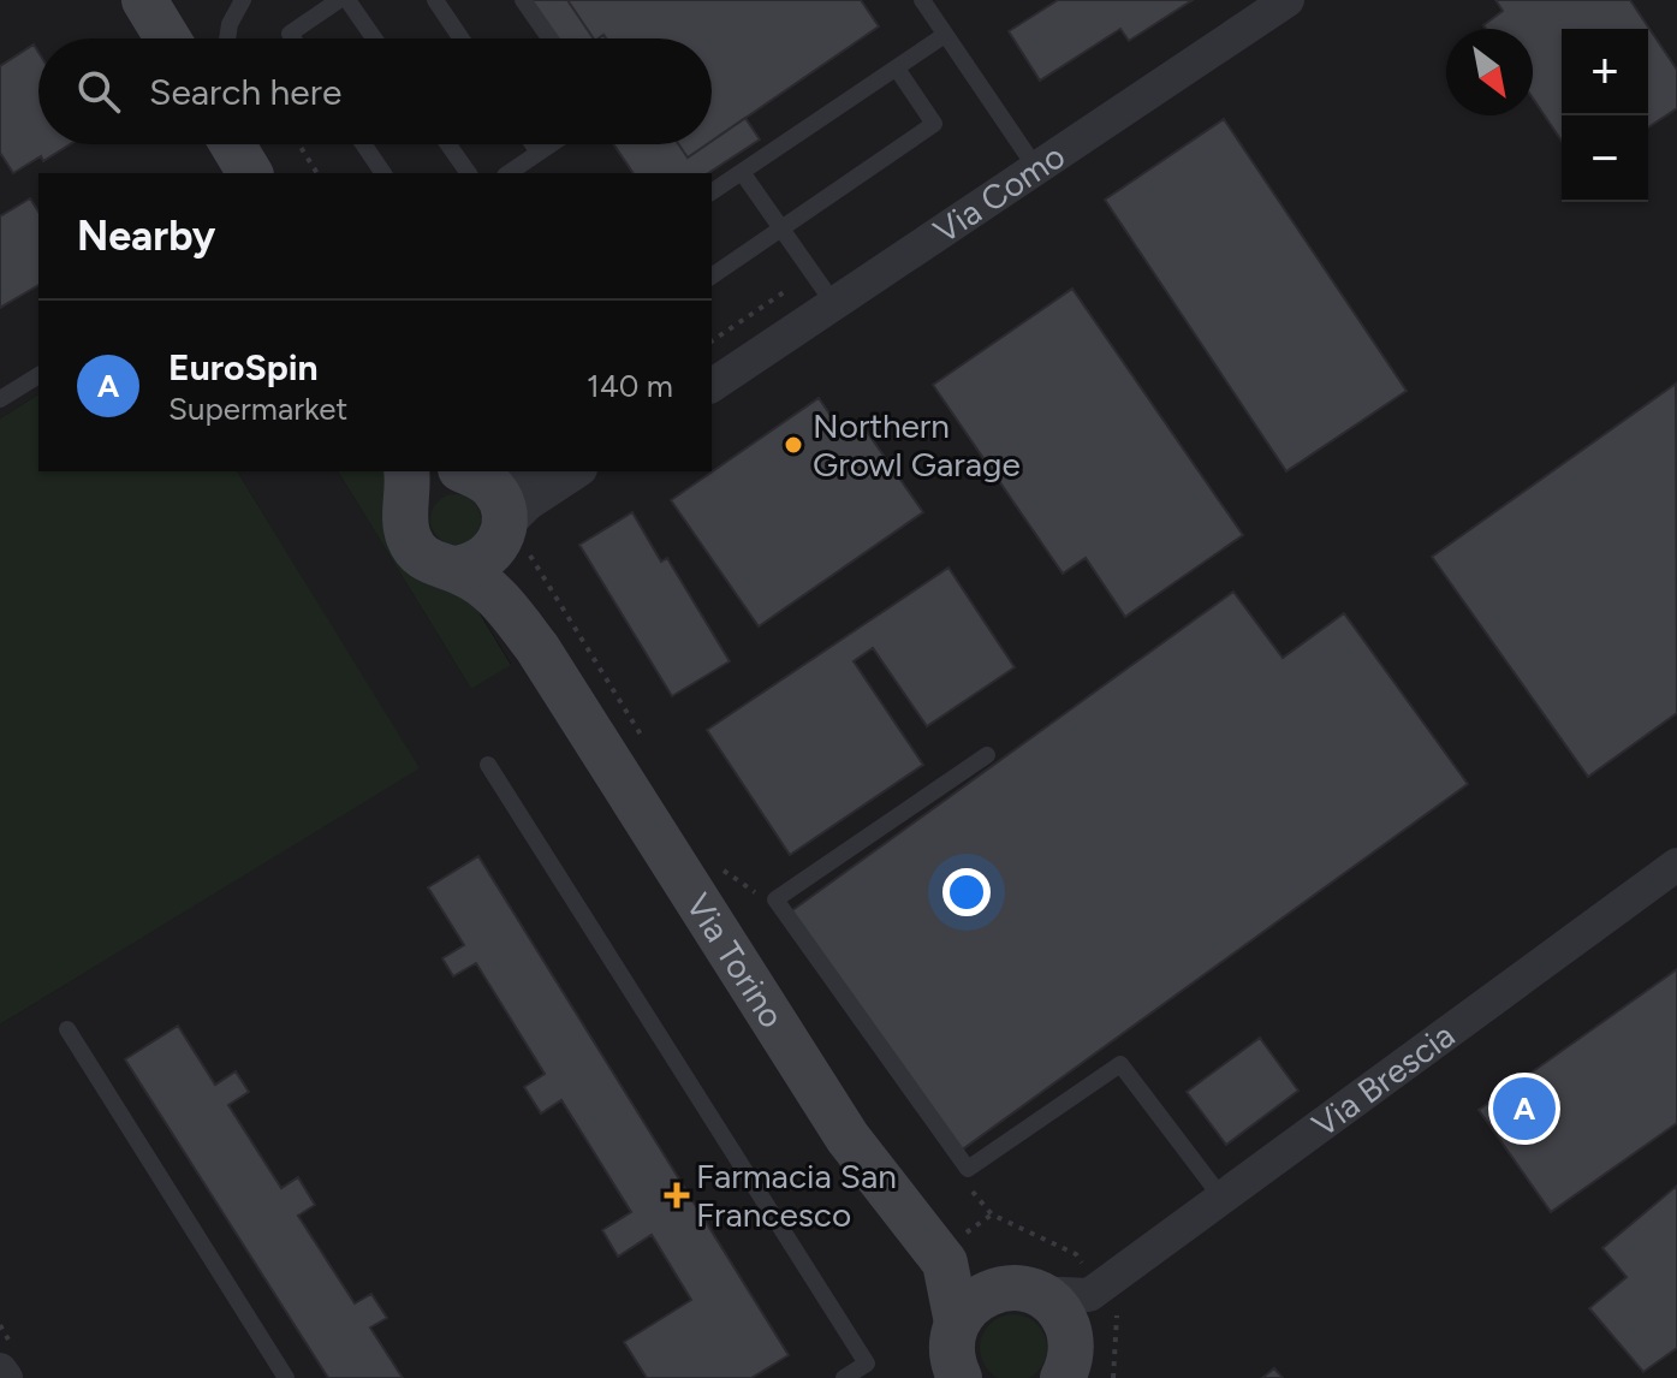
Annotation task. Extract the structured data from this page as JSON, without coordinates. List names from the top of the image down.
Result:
{
  "streets": {
    "street": ["Via Como", "Via Torino", "Via Brescia"]
  },
  "places": {
    "other": ["Northern Growl Garage"],
    "health": ["Farmacia San Francesco"]
  },
  "north": "bottom right",
  "page": {
    "map_buttons": ["+", "−"],
    "search": "Search here",
    "heading": "Nearby",
    "list": [
      {
        "mark": "A",
        "name": "EuroSpin",
        "note": "Supermarket",
        "value": "140 m"
      }
    ],
    "pins": "A"
  }
}
